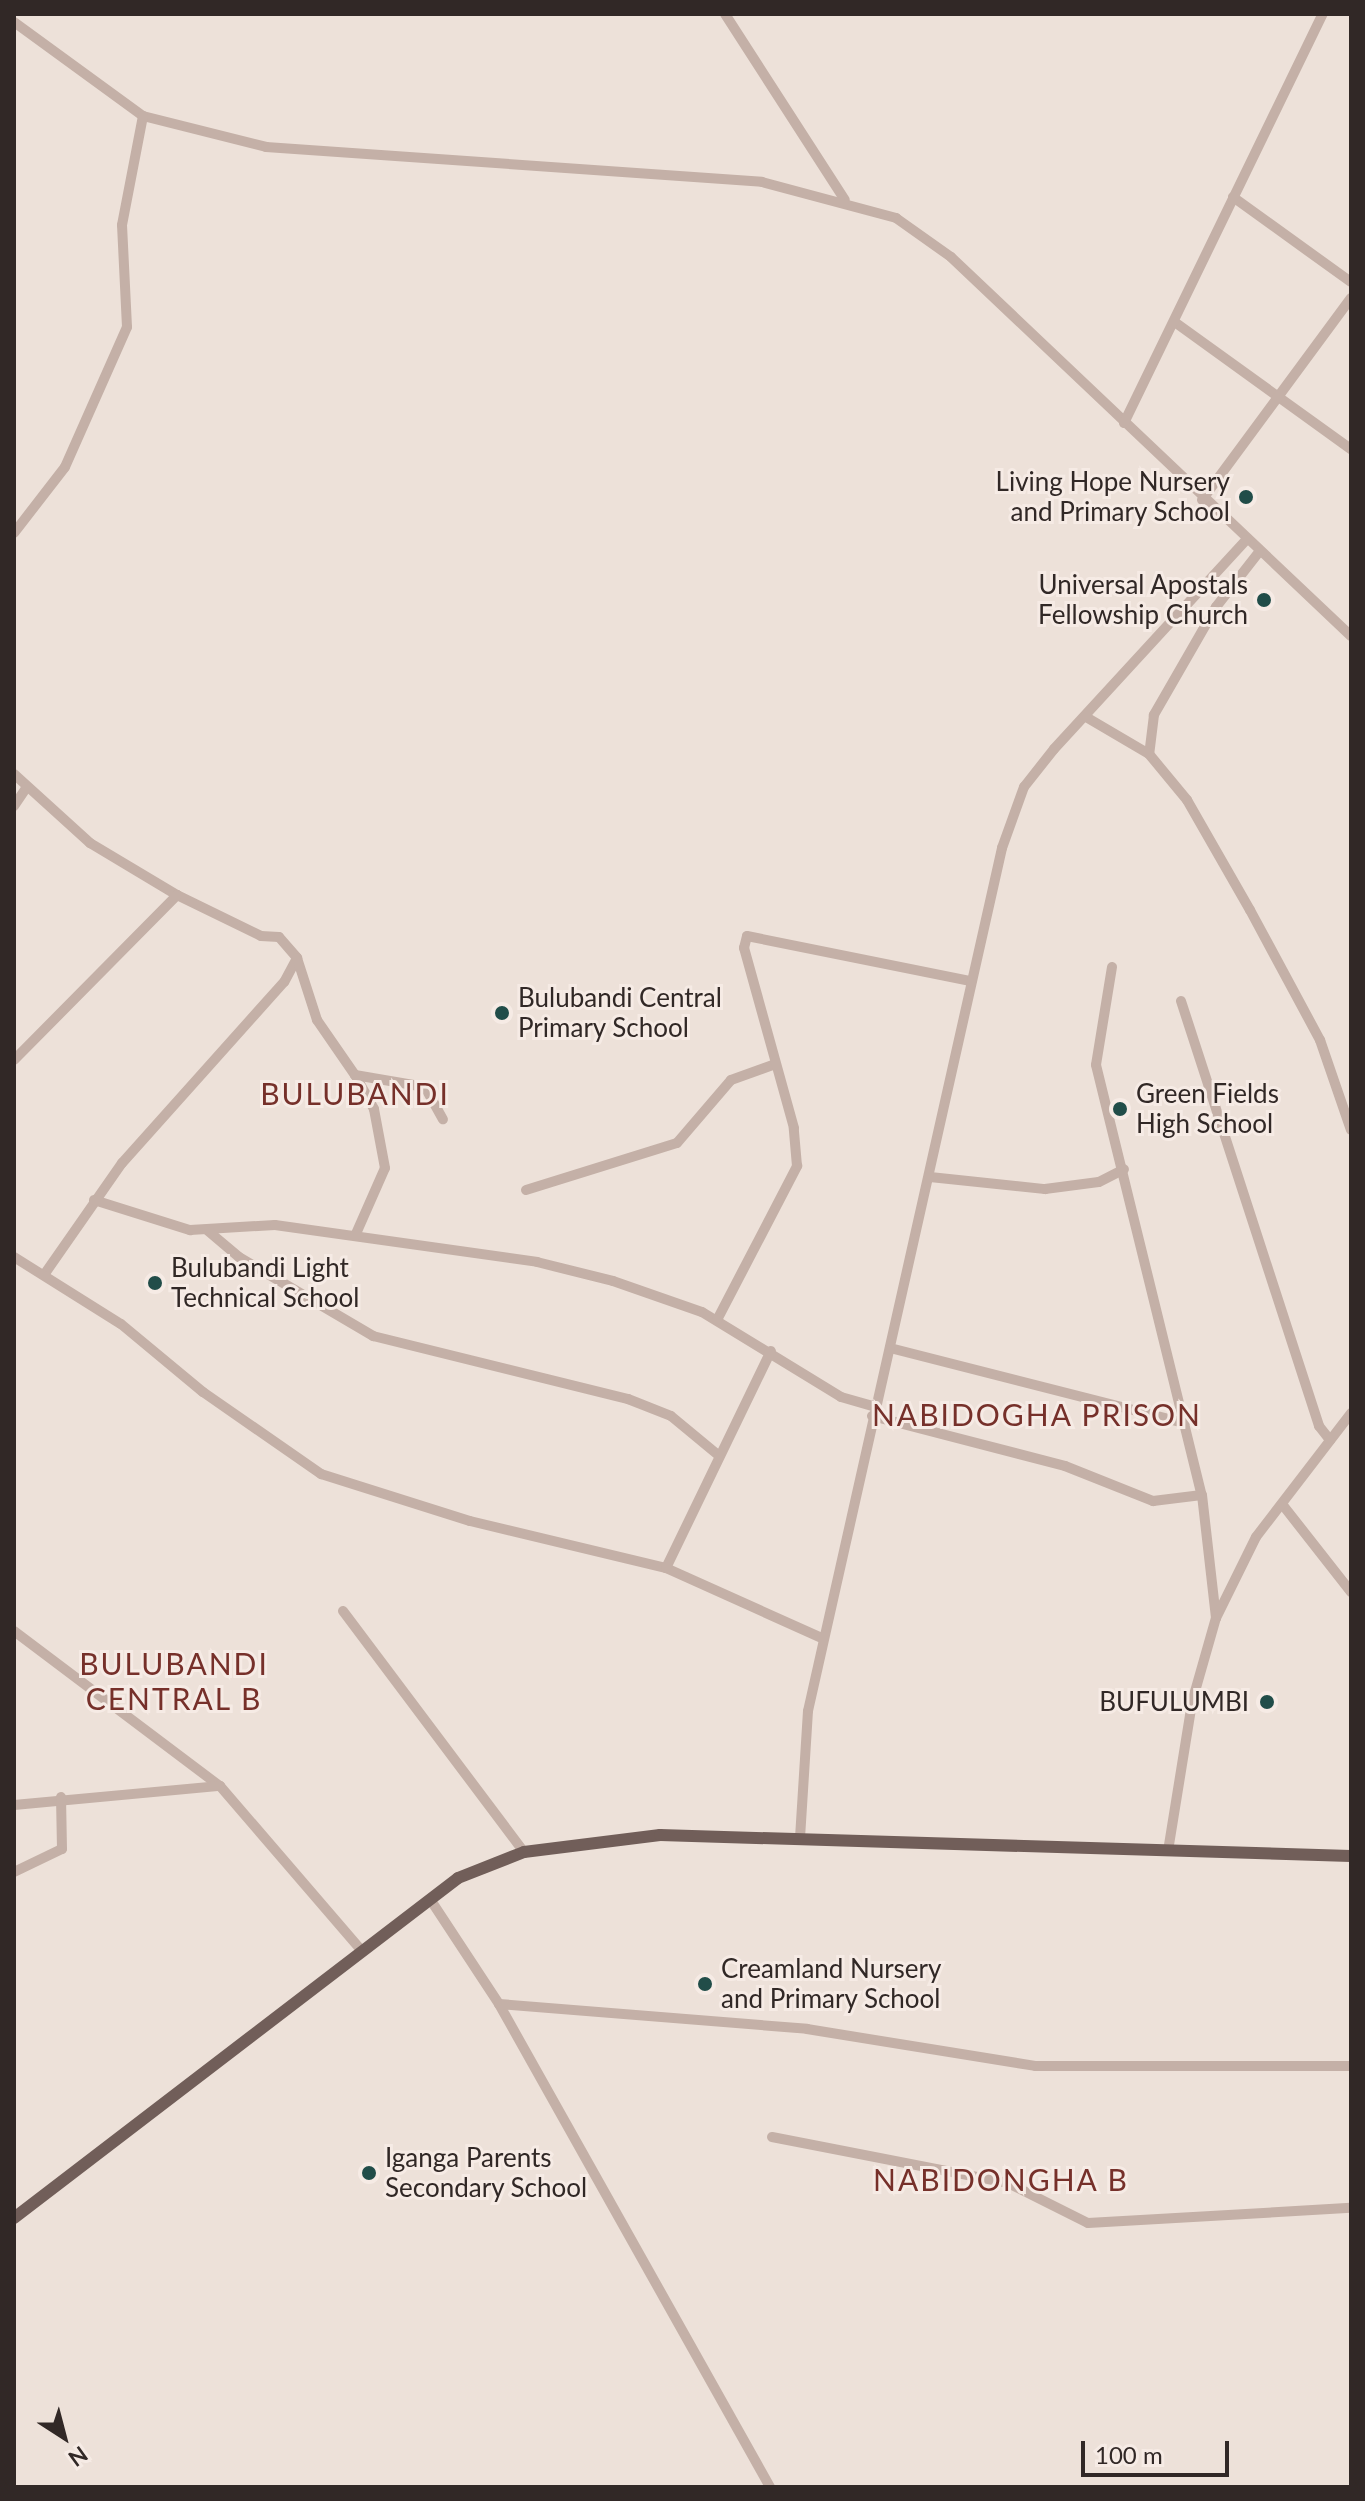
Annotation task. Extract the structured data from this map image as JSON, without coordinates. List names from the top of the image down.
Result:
{
  "districts": [
    "BULUBANDI",
    "NABIDOGHA PRISON",
    "BULUBANDI CENTRAL B",
    "NABIDONGHA B"
  ],
  "places": [
    "Living Hope Nursery and Primary School",
    "Universal Apostals Fellowship Church",
    "Bulubandi Central Primary School",
    "Green Fields High School",
    "Bulubandi Light Technical School",
    "BUFULUMBI",
    "Creamland Nursery and Primary School",
    "Iganga Parents Secondary School"
  ],
  "scale_bar": "100 m",
  "north": "bottom right"
}
